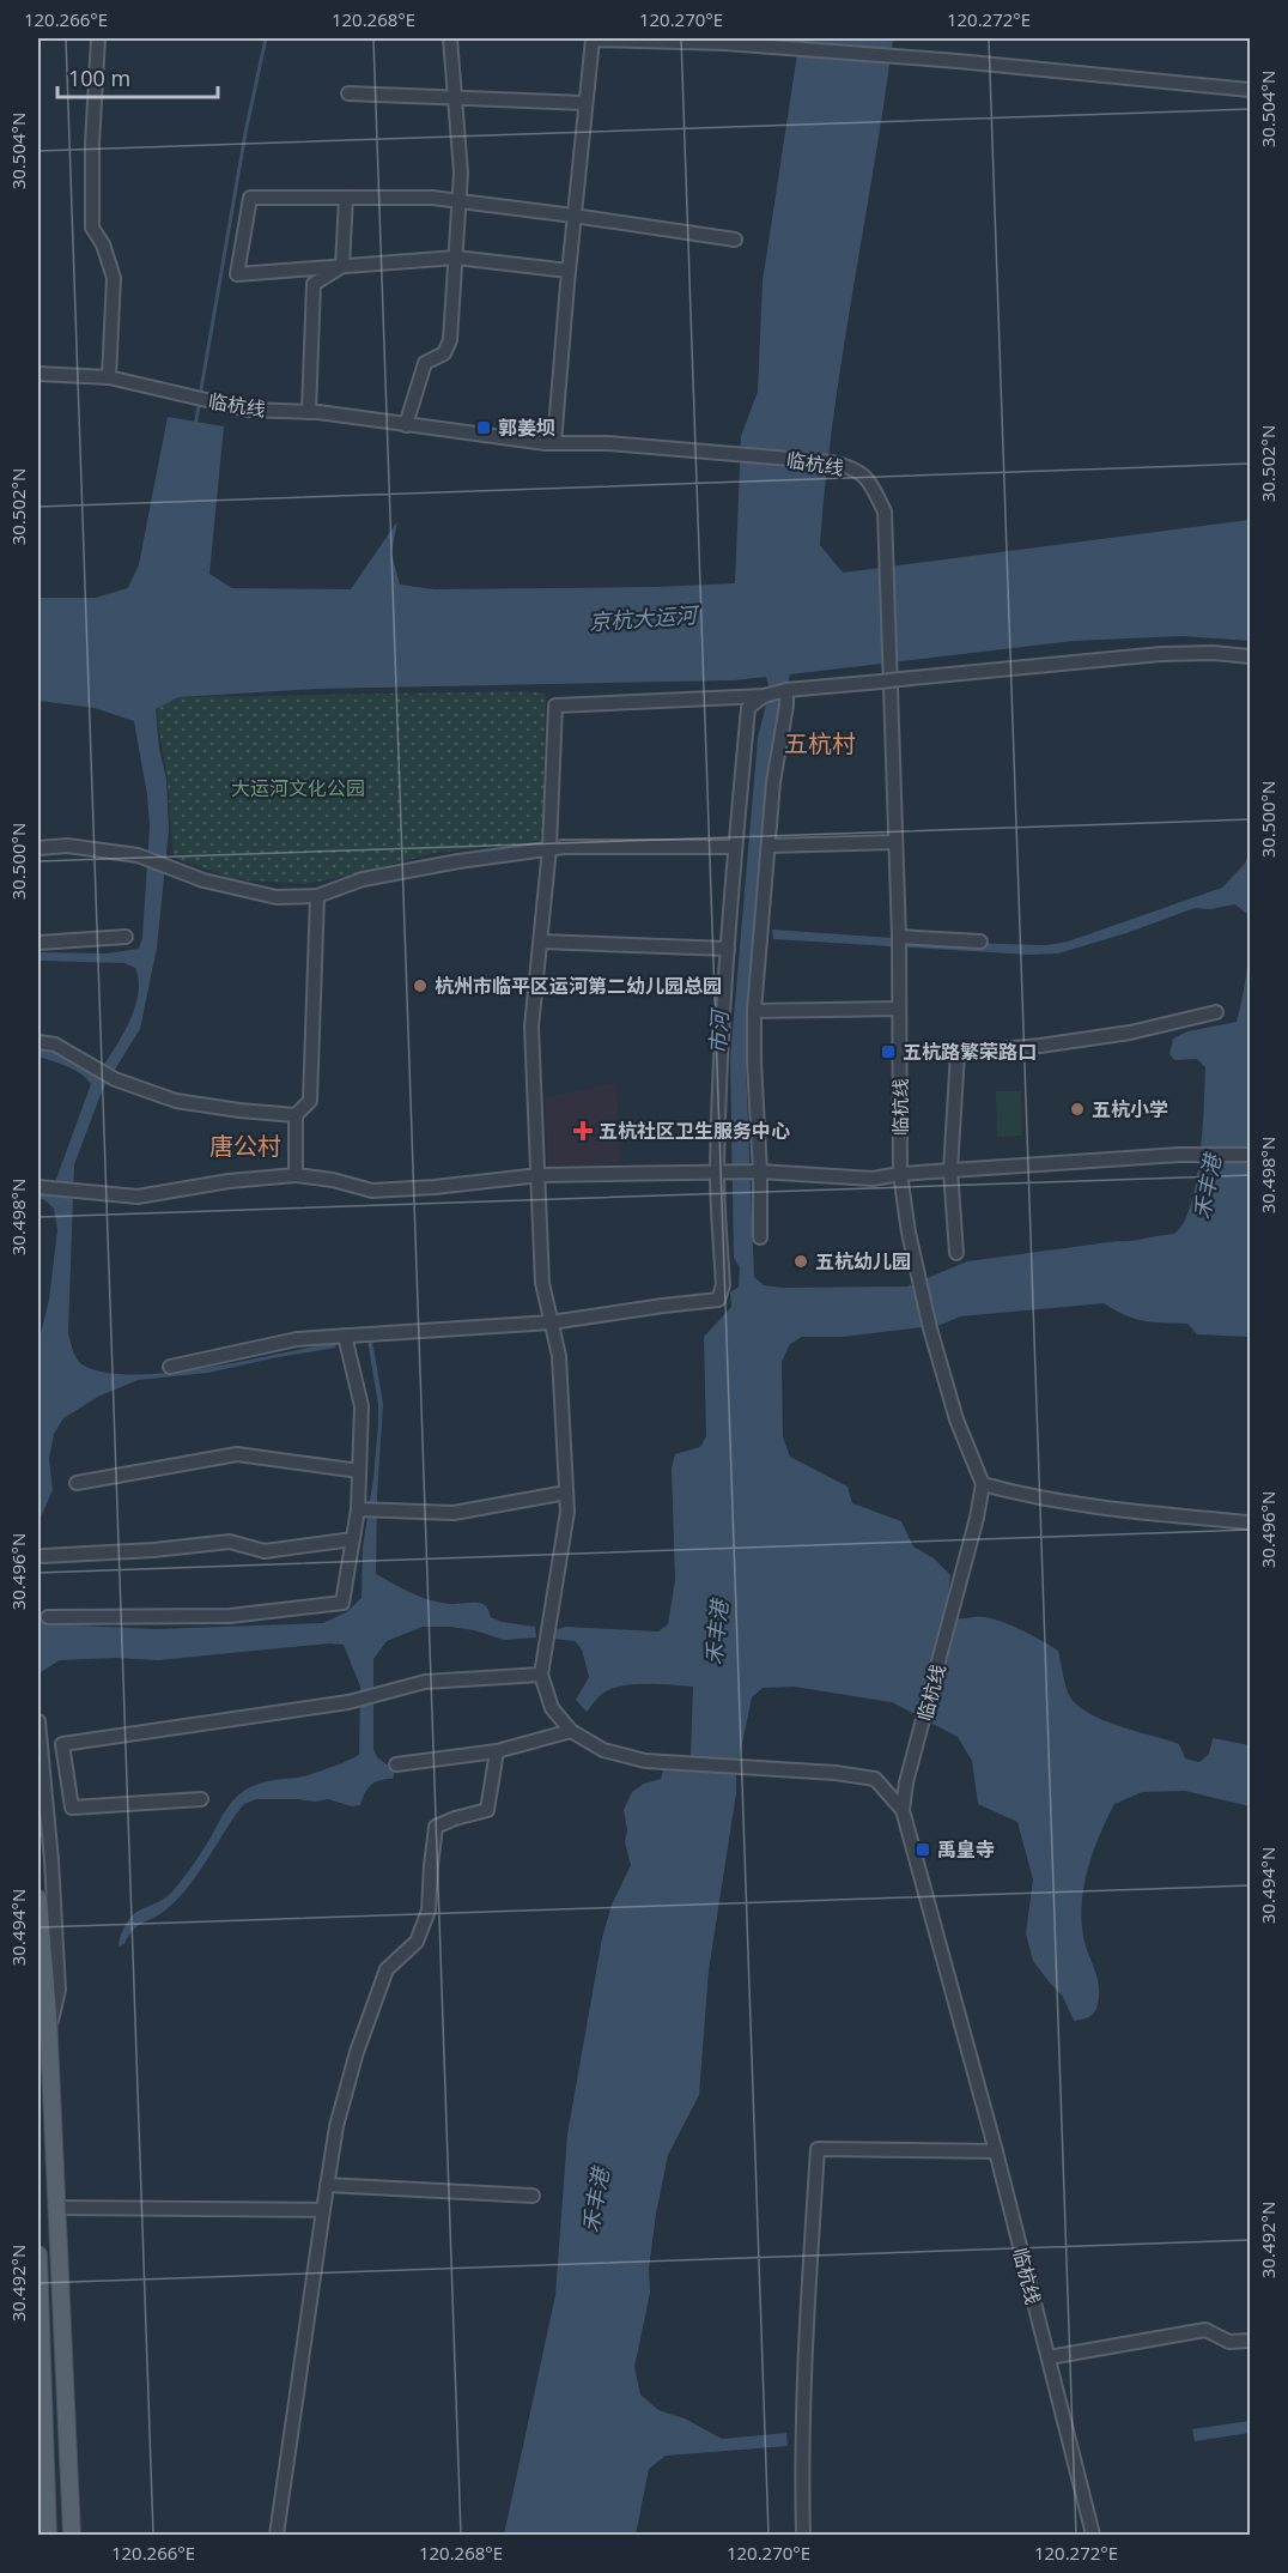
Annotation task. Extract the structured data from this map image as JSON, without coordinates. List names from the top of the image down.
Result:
{
  "streets": {
    "street": ["临杭线"]
  },
  "districts": ["五杭村", "唐公村"],
  "water": ["京杭大运河", "市河", "禾丰港"],
  "parks": ["大运河文化公园"],
  "places": {
    "transit": ["郭姜坝", "五杭路繁荣路口", "禹皇寺"],
    "other": ["杭州市临平区运河第二幼儿园总园", "五杭小学", "五杭幼儿园"],
    "health": ["五杭社区卫生服务中心"]
  },
  "scale_bar": "100 m",
  "coordinates": [
    "120.266°E",
    "120.268°E",
    "120.270°E",
    "120.272°E",
    "30.504°N",
    "30.502°N",
    "30.500°N",
    "30.498°N",
    "30.496°N",
    "30.494°N",
    "30.492°N"
  ]
}
